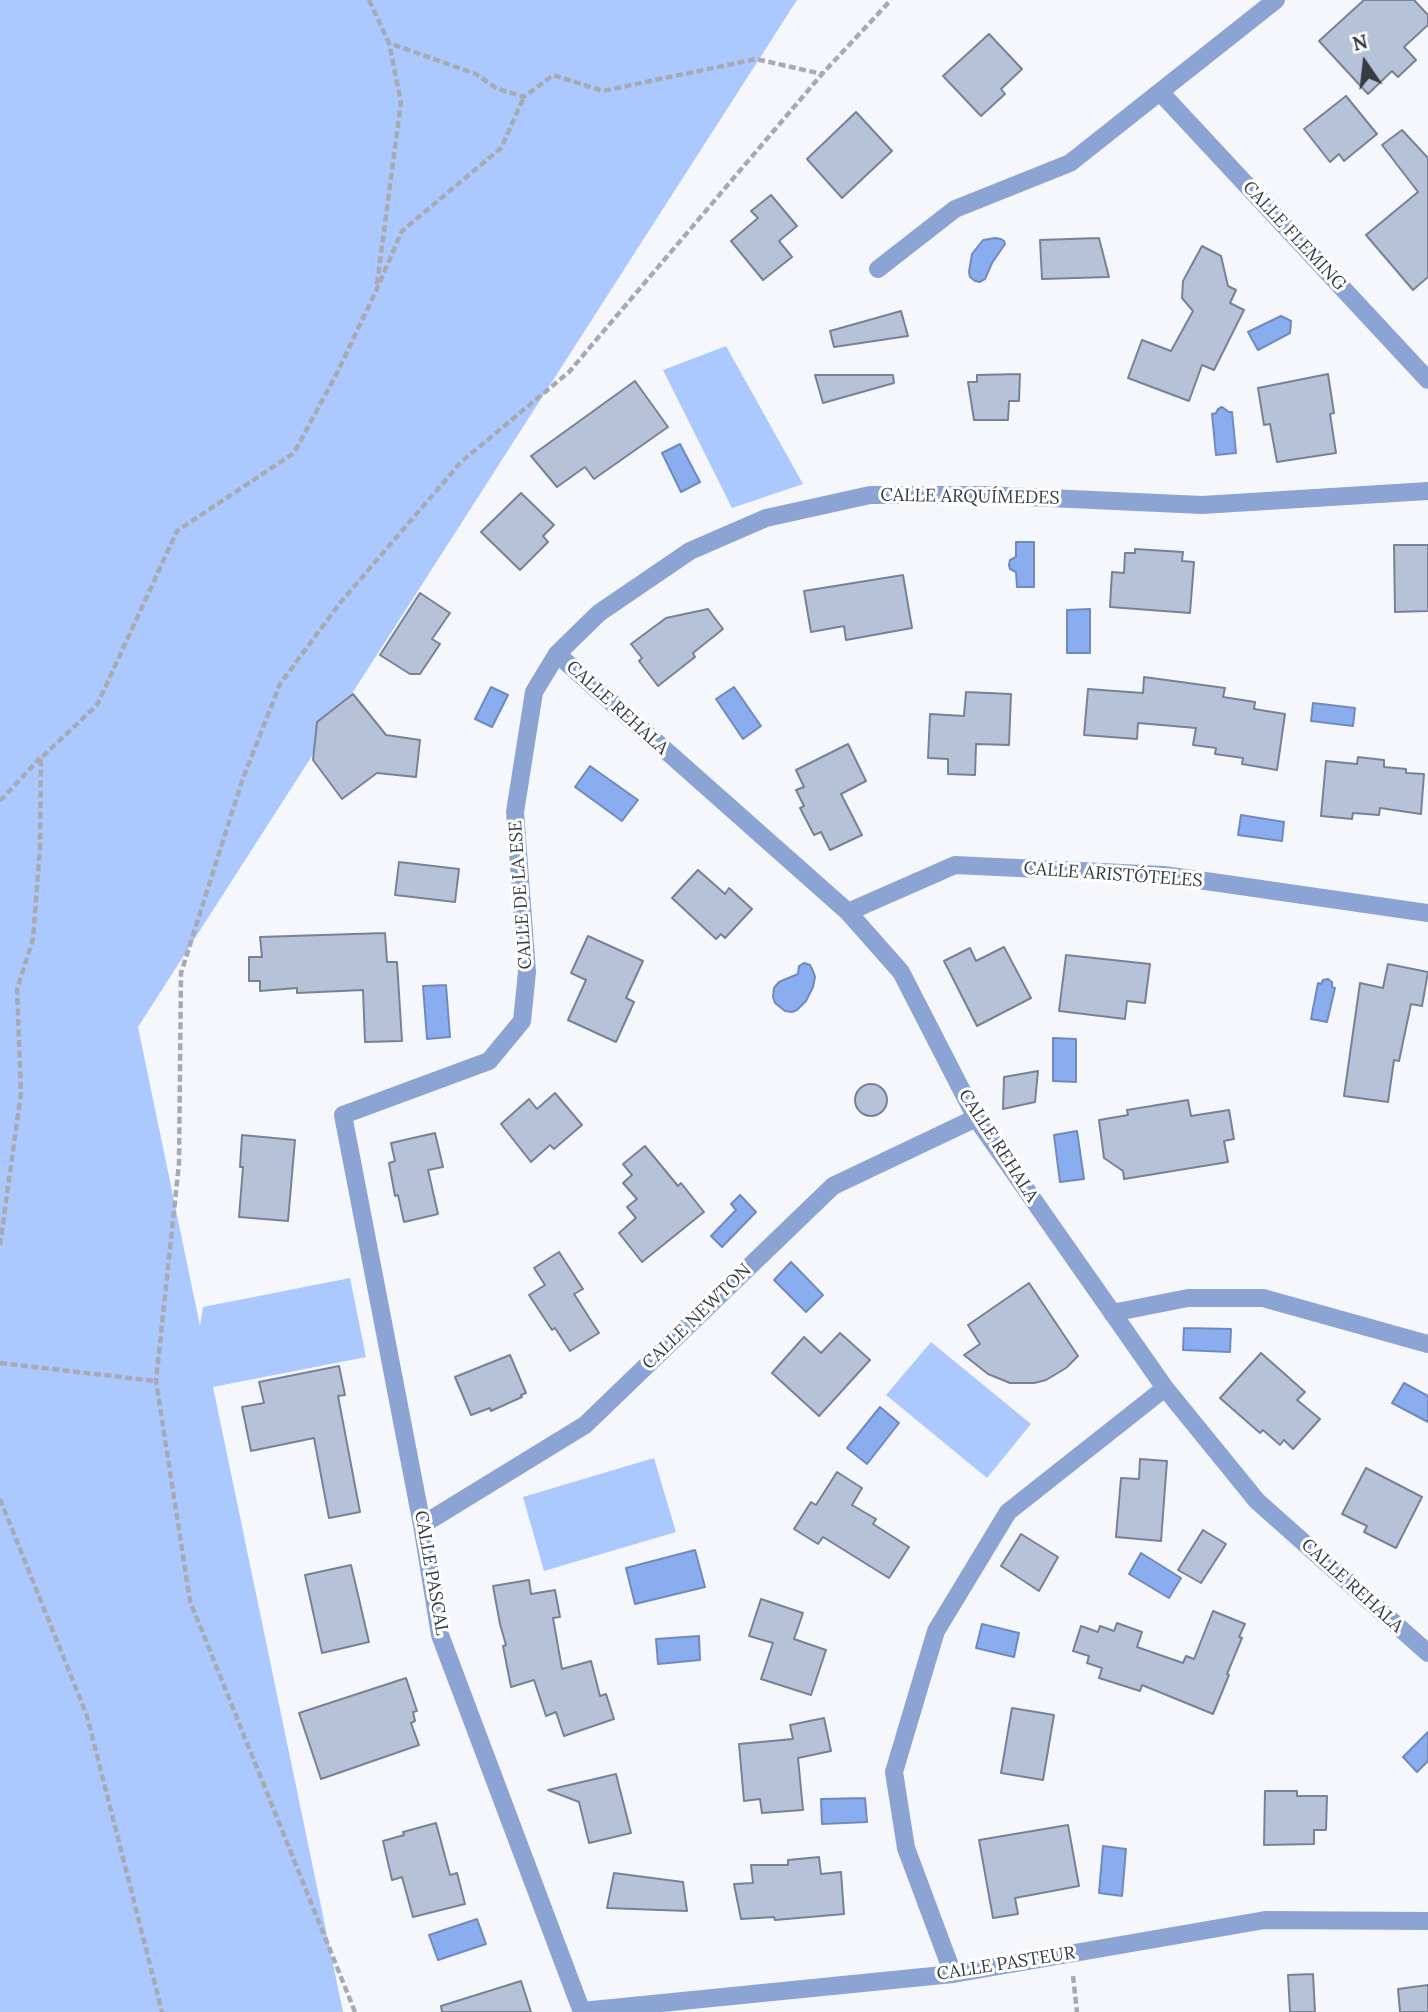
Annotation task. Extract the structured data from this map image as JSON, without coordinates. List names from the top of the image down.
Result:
{
  "streets": {
    "street": [
      "CALLE FLEMING",
      "CALLE ARQUÍMEDES",
      "CALLE REHALA",
      "CALLE ARISTÓTELES",
      "CALLE DE LA ESE",
      "CALLE NEWTON",
      "CALLE PASCAL",
      "CALLE PASTEUR"
    ]
  },
  "crossings": [
    ["CALLE ARQUÍMEDES", "CALLE REHALA"],
    ["CALLE ARQUÍMEDES", "CALLE DE LA ESE"],
    ["CALLE REHALA", "CALLE ARISTÓTELES"],
    ["CALLE REHALA", "CALLE DE LA ESE"],
    ["CALLE REHALA", "CALLE NEWTON"],
    ["CALLE DE LA ESE", "CALLE PASCAL"],
    ["CALLE NEWTON", "CALLE PASCAL"],
    ["CALLE PASCAL", "CALLE PASTEUR"]
  ],
  "north": "top"
}
